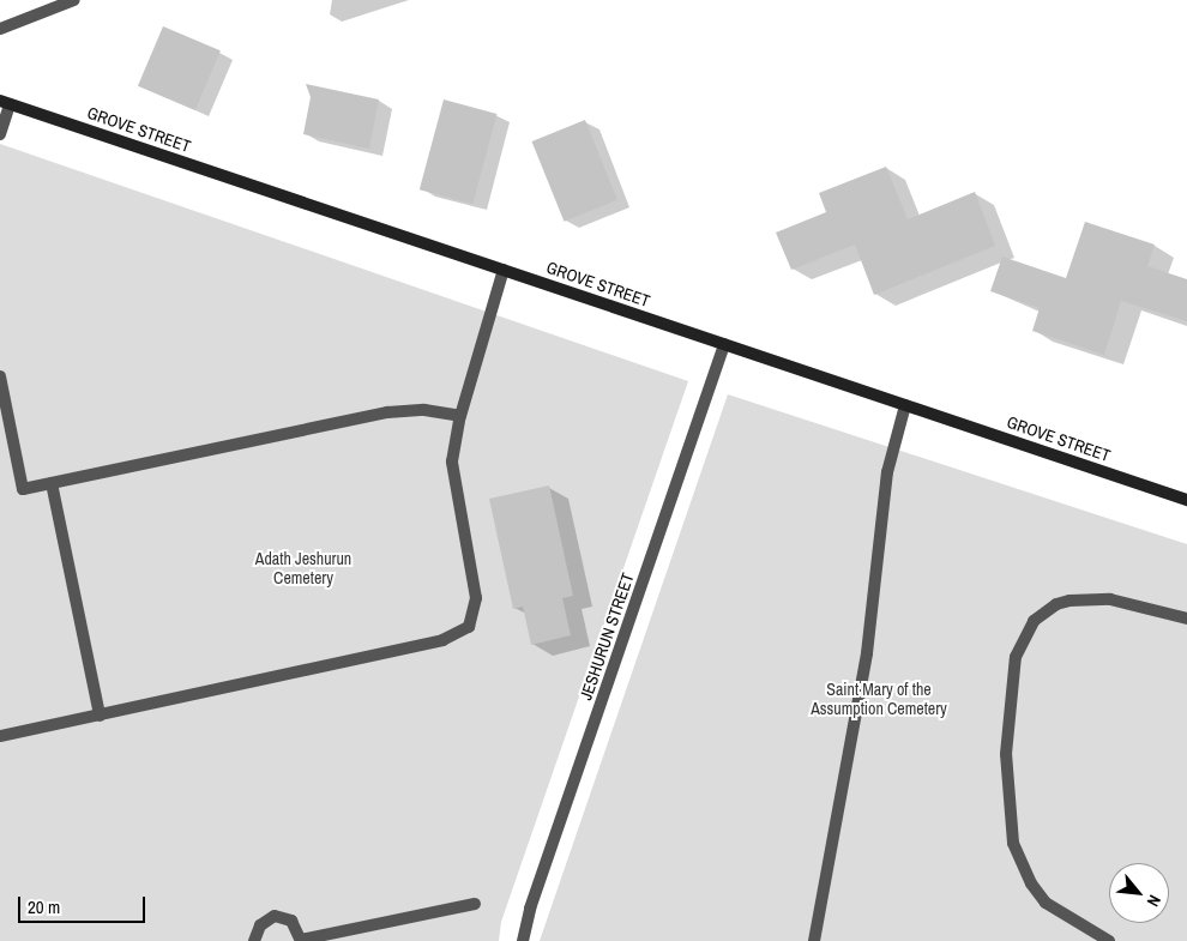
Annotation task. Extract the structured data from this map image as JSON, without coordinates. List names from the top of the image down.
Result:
{
  "streets": {
    "main road": ["GROVE STREET"],
    "street": ["JESHURUN STREET"]
  },
  "crossings": [
    ["GROVE STREET", "JESHURUN STREET"]
  ],
  "parks": ["Adath Jeshurun Cemetery", "Saint Mary of the Assumption Cemetery"],
  "scale_bar": "20 m",
  "north": "bottom right"
}
